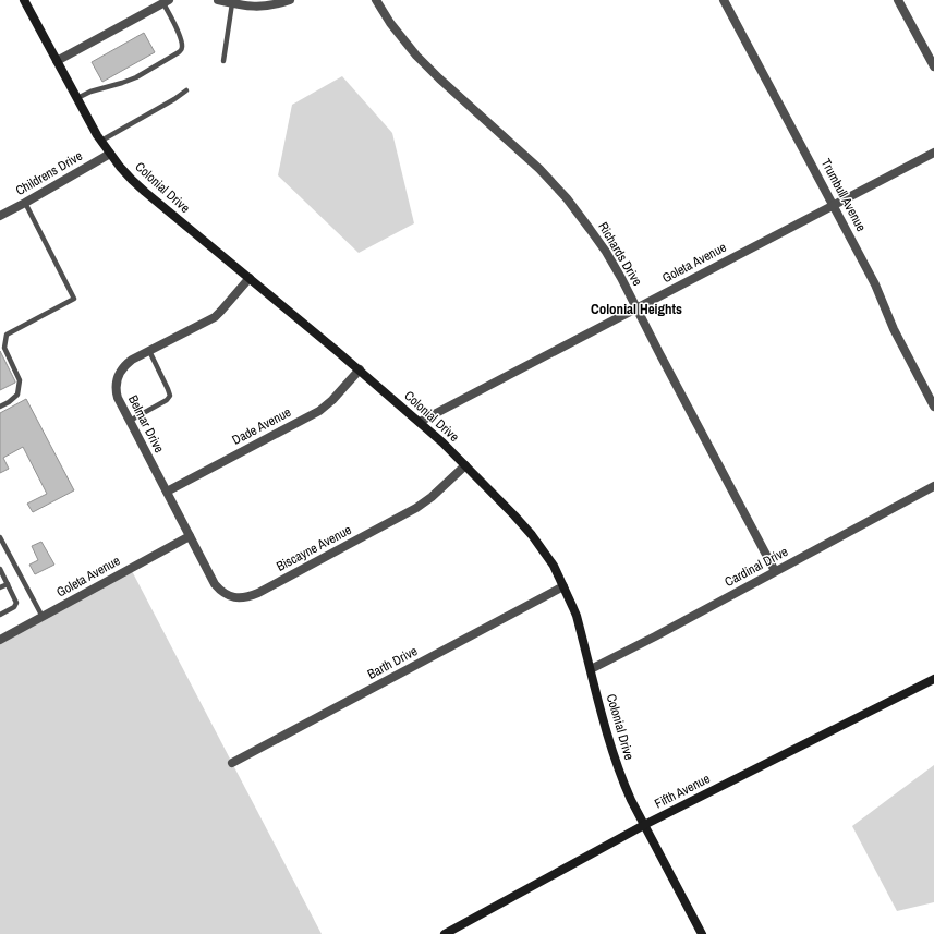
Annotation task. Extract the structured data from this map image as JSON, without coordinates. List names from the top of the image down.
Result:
{
  "streets": {
    "street": [
      "Childrens Drive",
      "Colonial Drive",
      "Trumbull Avenue",
      "Richards Drive",
      "Goleta Avenue",
      "Belmar Drive",
      "Dade Avenue",
      "Biscayne Avenue",
      "Cardinal Drive",
      "Barth Drive",
      "Fifth Avenue"
    ]
  },
  "crossings": [
    ["Childrens Drive", "Colonial Drive"],
    ["Colonial Drive", "Goleta Avenue"],
    ["Colonial Drive", "Belmar Drive"],
    ["Colonial Drive", "Dade Avenue"],
    ["Colonial Drive", "Biscayne Avenue"],
    ["Colonial Drive", "Cardinal Drive"],
    ["Colonial Drive", "Barth Drive"],
    ["Colonial Drive", "Fifth Avenue"],
    ["Trumbull Avenue", "Goleta Avenue"],
    ["Richards Drive", "Goleta Avenue"],
    ["Richards Drive", "Cardinal Drive"],
    ["Goleta Avenue", "Belmar Drive"],
    ["Goleta Avenue", "Biscayne Avenue"],
    ["Belmar Drive", "Dade Avenue"],
    ["Belmar Drive", "Biscayne Avenue"]
  ],
  "districts": ["Colonial Heights"]
}
